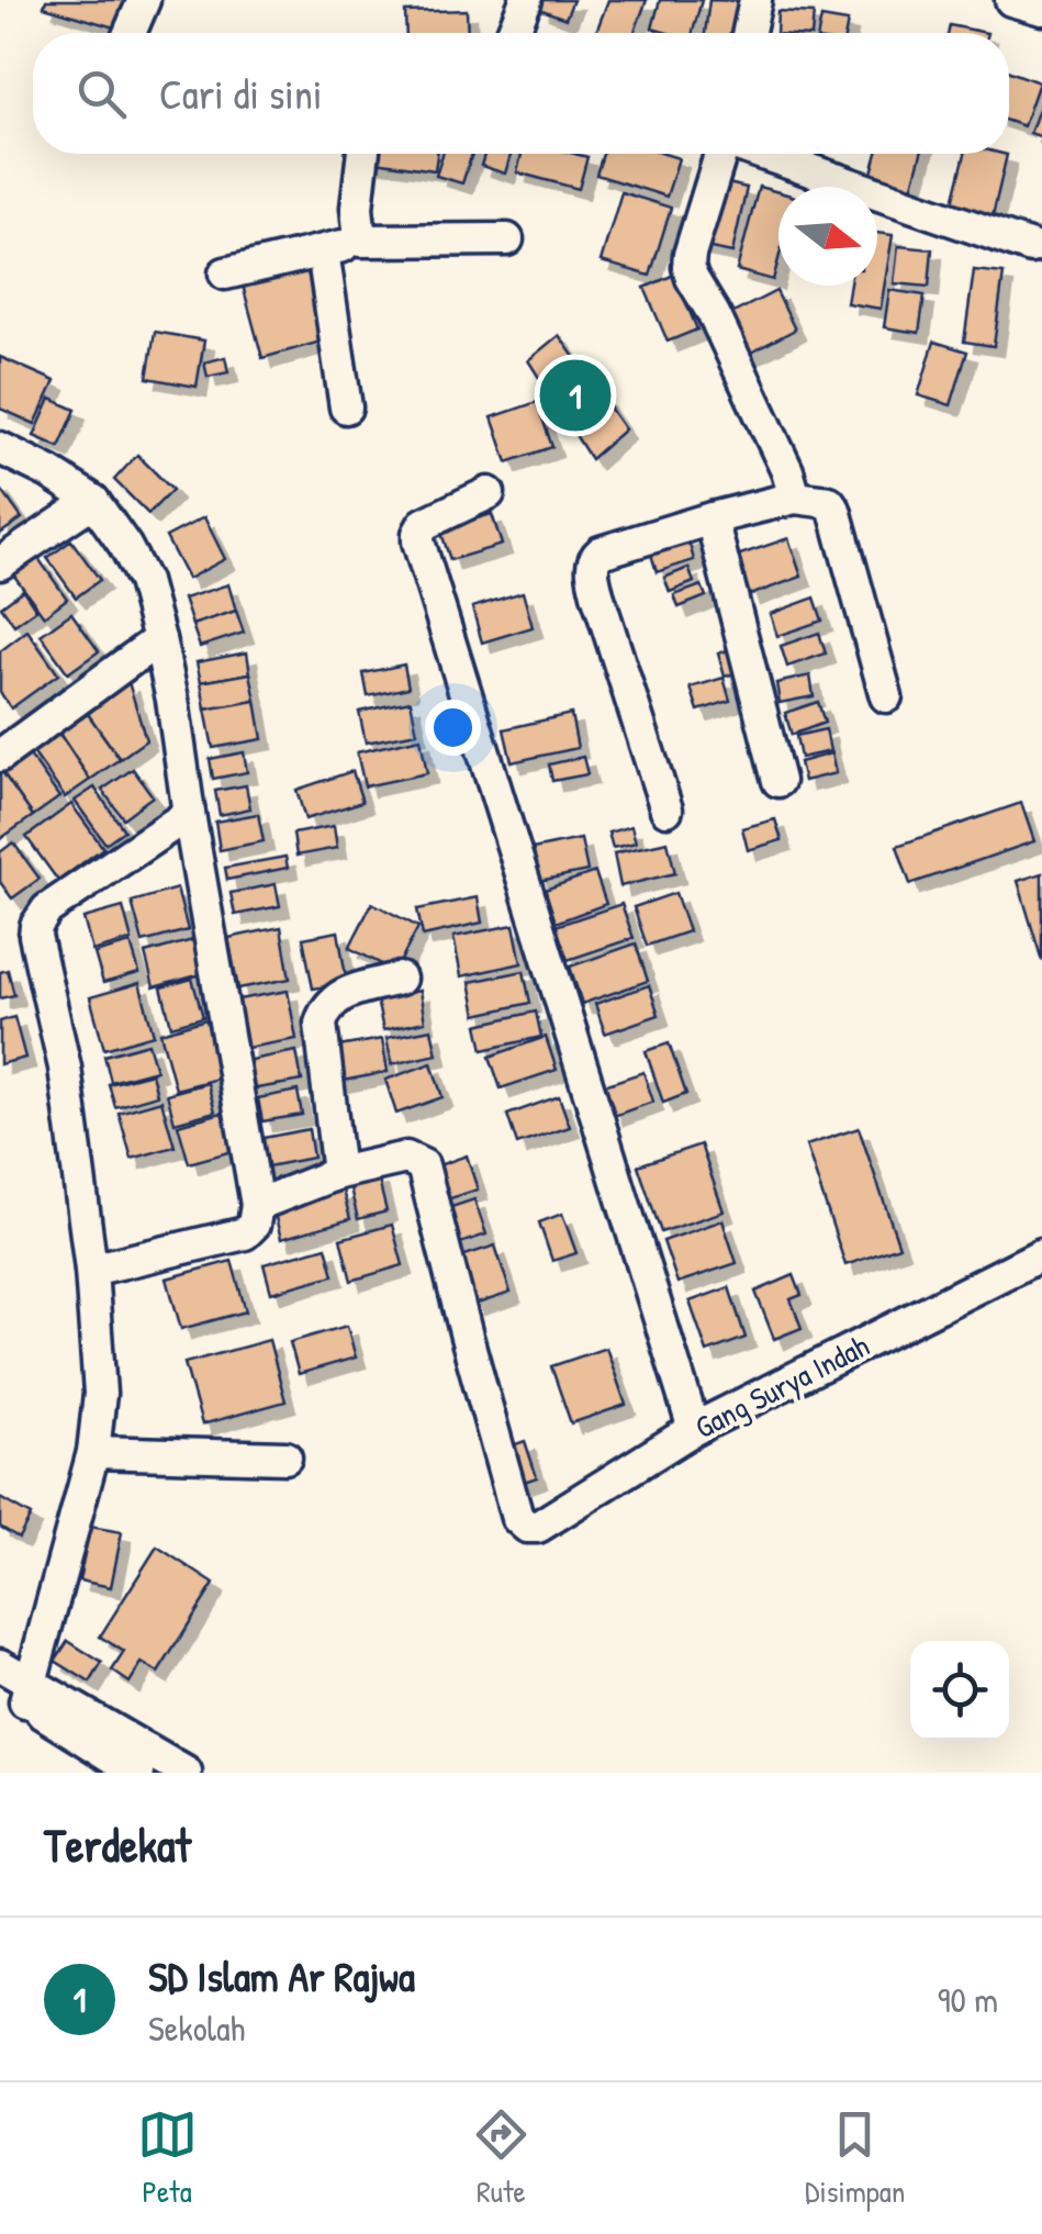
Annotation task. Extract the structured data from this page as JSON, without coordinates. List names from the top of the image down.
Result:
{
  "streets": {
    "street": ["Gang Surya Indah"]
  },
  "north": "right",
  "page": {
    "search": "Cari di sini",
    "pins": "1",
    "heading": "Terdekat",
    "list": [
      {
        "mark": "1",
        "name": "SD Islam Ar Rajwa",
        "note": "Sekolah",
        "value": "90 m"
      }
    ],
    "nav": ["Peta", "Rute", "Disimpan"]
  }
}
